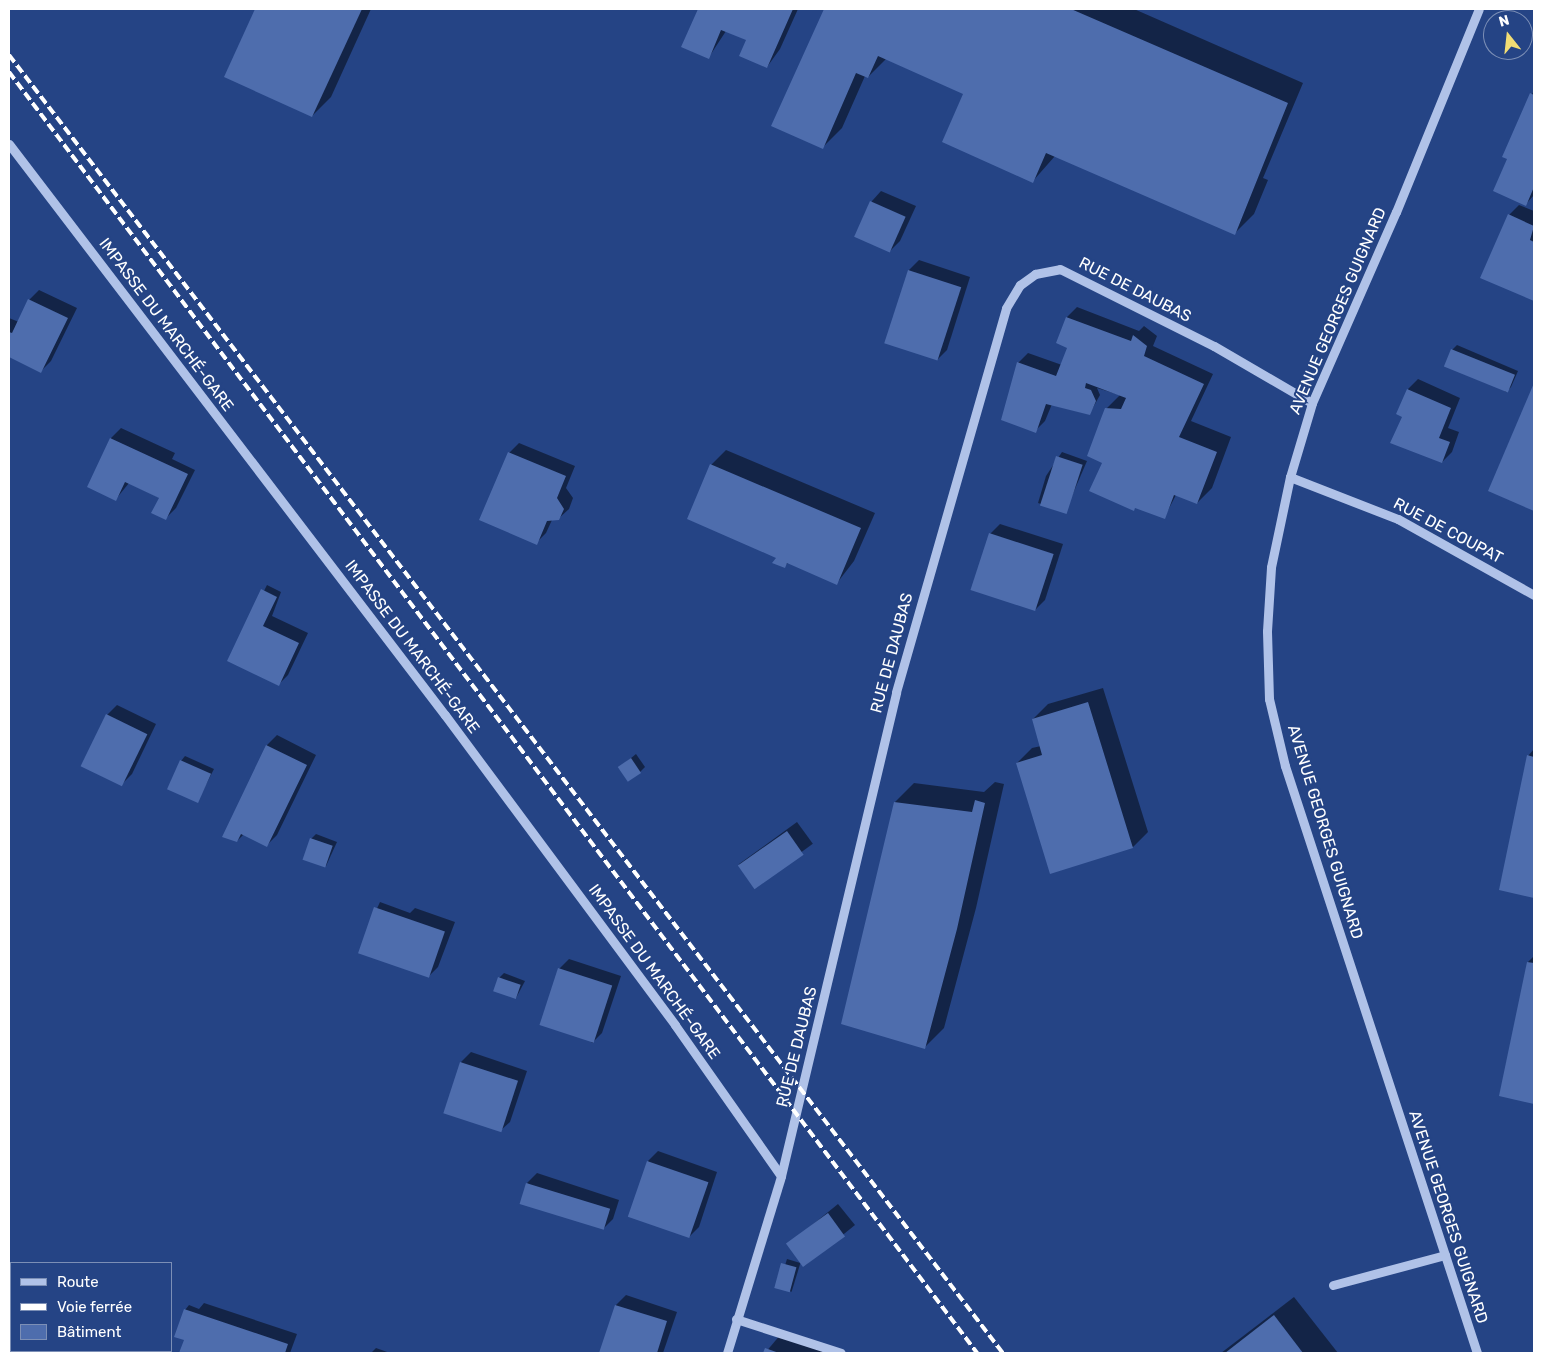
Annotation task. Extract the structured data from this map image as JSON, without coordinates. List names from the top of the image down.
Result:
{
  "streets": {
    "street": [
      "RUE DE DAUBAS",
      "AVENUE GEORGES GUIGNARD",
      "IMPASSE DU MARCHÉ-GARE",
      "RUE DE COUPAT"
    ]
  },
  "crossings": [
    ["RUE DE DAUBAS", "AVENUE GEORGES GUIGNARD"],
    ["RUE DE DAUBAS", "IMPASSE DU MARCHÉ-GARE"],
    ["AVENUE GEORGES GUIGNARD", "RUE DE COUPAT"]
  ],
  "legend": ["Route", "Voie ferrée", "Bâtiment"],
  "north": "top"
}
